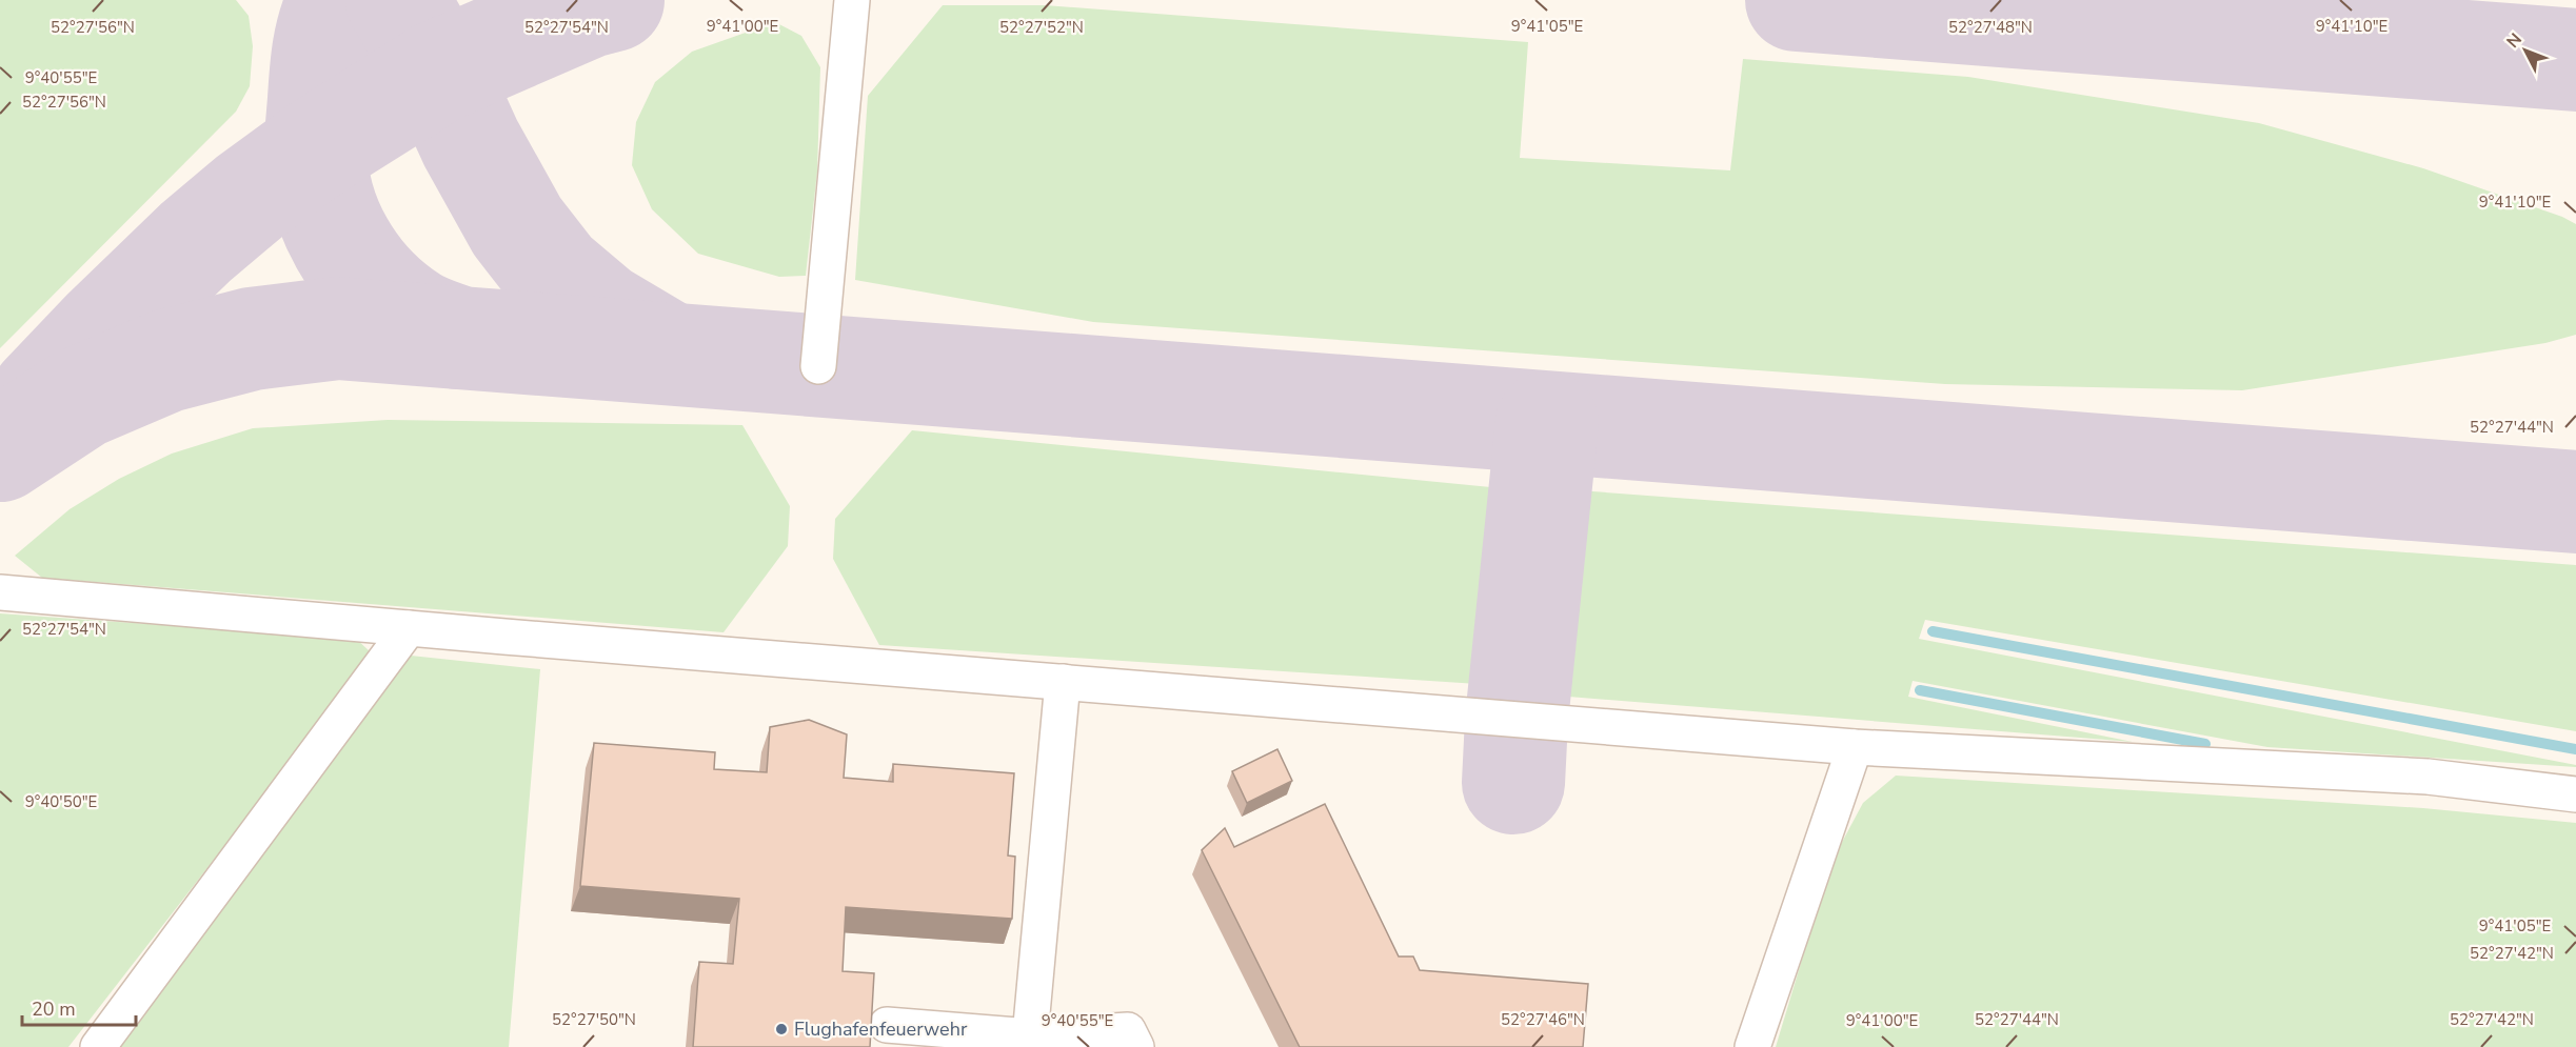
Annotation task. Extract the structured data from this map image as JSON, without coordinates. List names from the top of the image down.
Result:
{
  "places": ["Flughafenfeuerwehr"],
  "scale_bar": "20 m",
  "north": "top left",
  "coordinates": [
    "9°41'00\"E",
    "9°41'05\"E",
    "9°41'10\"E",
    "52°27'56\"N",
    "52°27'52\"N",
    "52°27'48\"N",
    "52°27'54\"N",
    "9°40'55\"E",
    "52°27'44\"N",
    "9°40'50\"E",
    "52°27'42\"N",
    "52°27'50\"N",
    "52°27'46\"N"
  ]
}
